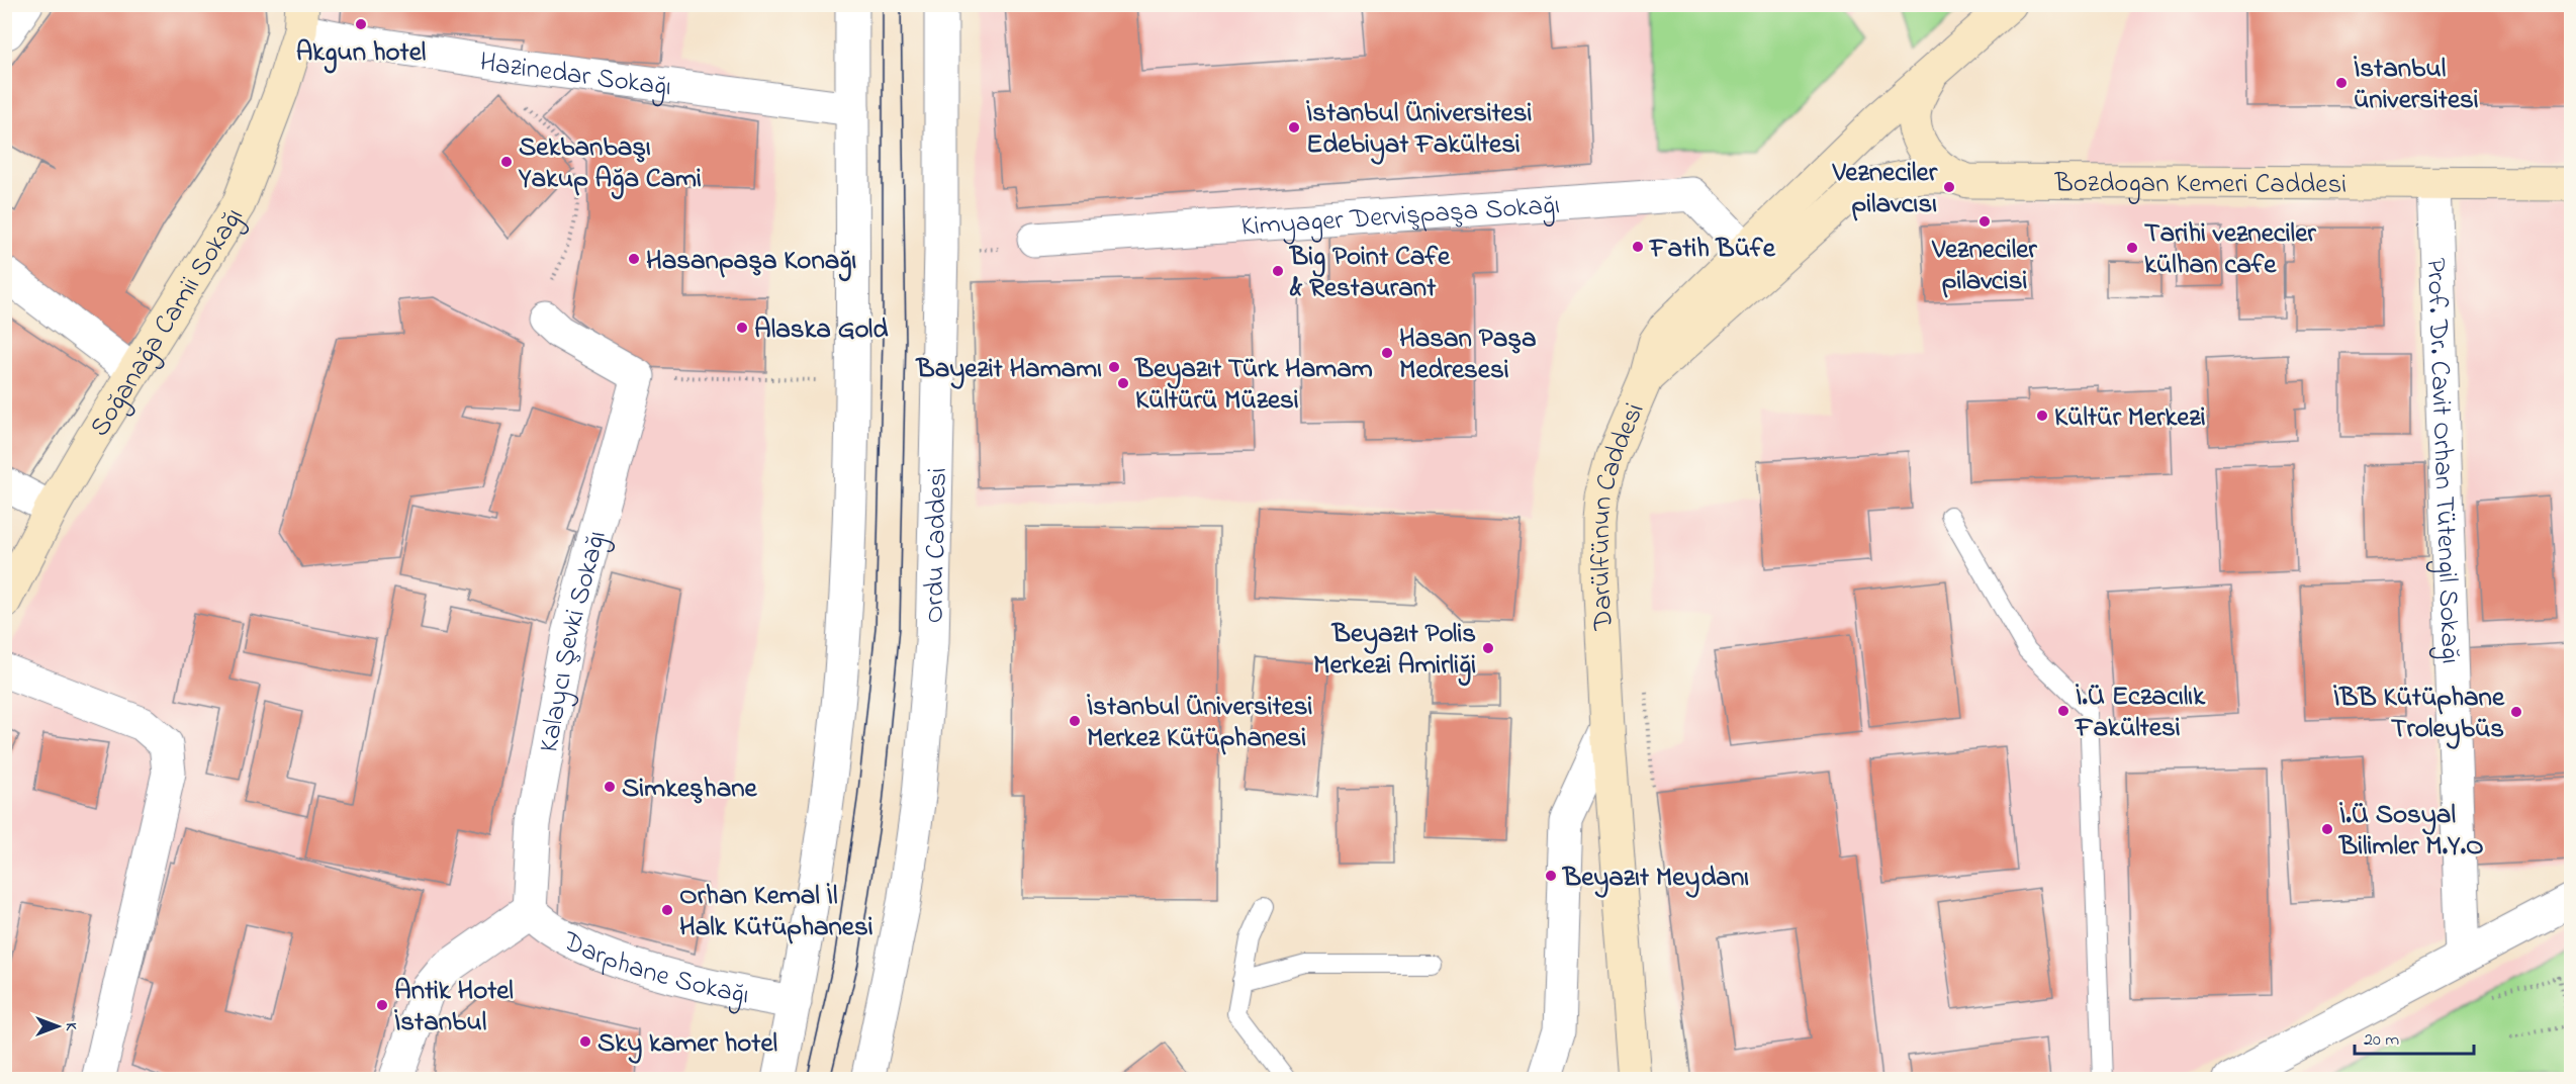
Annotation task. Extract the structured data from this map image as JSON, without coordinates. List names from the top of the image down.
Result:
{
  "streets": {
    "main road": ["Bozdogan Kemeri Caddesi", "Soğanağa Camii Sokağı", "Darülfünun Caddesi"],
    "street": [
      "Hazinedar Sokağı",
      "Kimyager Dervişpaşa Sokağı",
      "Prof. Dr. Cavit Orhan Tütengil Sokağı",
      "Ordu Caddesi",
      "Kalaycı Şevki Sokağı",
      "Darphane Sokağı"
    ]
  },
  "crossings": [
    ["Hazinedar Sokağı", "Soğanağa Camii Sokağı"],
    ["Bozdogan Kemeri Caddesi", "Prof. Dr. Cavit Orhan Tütengil Sokağı"],
    ["Bozdogan Kemeri Caddesi", "Darülfünun Caddesi"],
    ["Kimyager Dervişpaşa Sokağı", "Darülfünun Caddesi"],
    ["Kalaycı Şevki Sokağı", "Darphane Sokağı"]
  ],
  "places": [
    "Akgun hotel",
    "İstanbul üniversitesi",
    "İstanbul Üniversitesi Edebiyat Fakültesi",
    "Sekbanbaşı Yakup Ağa Cami",
    "Vezneciler pilavcısı",
    "Vezneciler pilavcisi",
    "Fatih Büfe",
    "Tarihi vezneciler külhan cafe",
    "Hasanpaşa Konağı",
    "Big Point Cafe & Restaurant",
    "Alaska Gold",
    "Hasan Paşa Medresesi",
    "Bayezit Hamamı",
    "Beyazıt Türk Hamam Kültürü Müzesi",
    "Kültür Merkezi",
    "Beyazıt Polis Merkezi Amirliği",
    "İ.Ü Eczacılık Fakültesi",
    "İBB Kütüphane Troleybüs",
    "İstanbul Üniversitesi Merkez Kütüphanesi",
    "Simkeşhane",
    "İ.Ü Sosyal Bilimler M.Y.O",
    "Beyazıt Meydanı",
    "Orhan Kemal İl Halk Kütüphanesi",
    "Antik Hotel İstanbul",
    "Sky kamer hotel"
  ],
  "scale_bar": "20 m",
  "north": "right"
}
